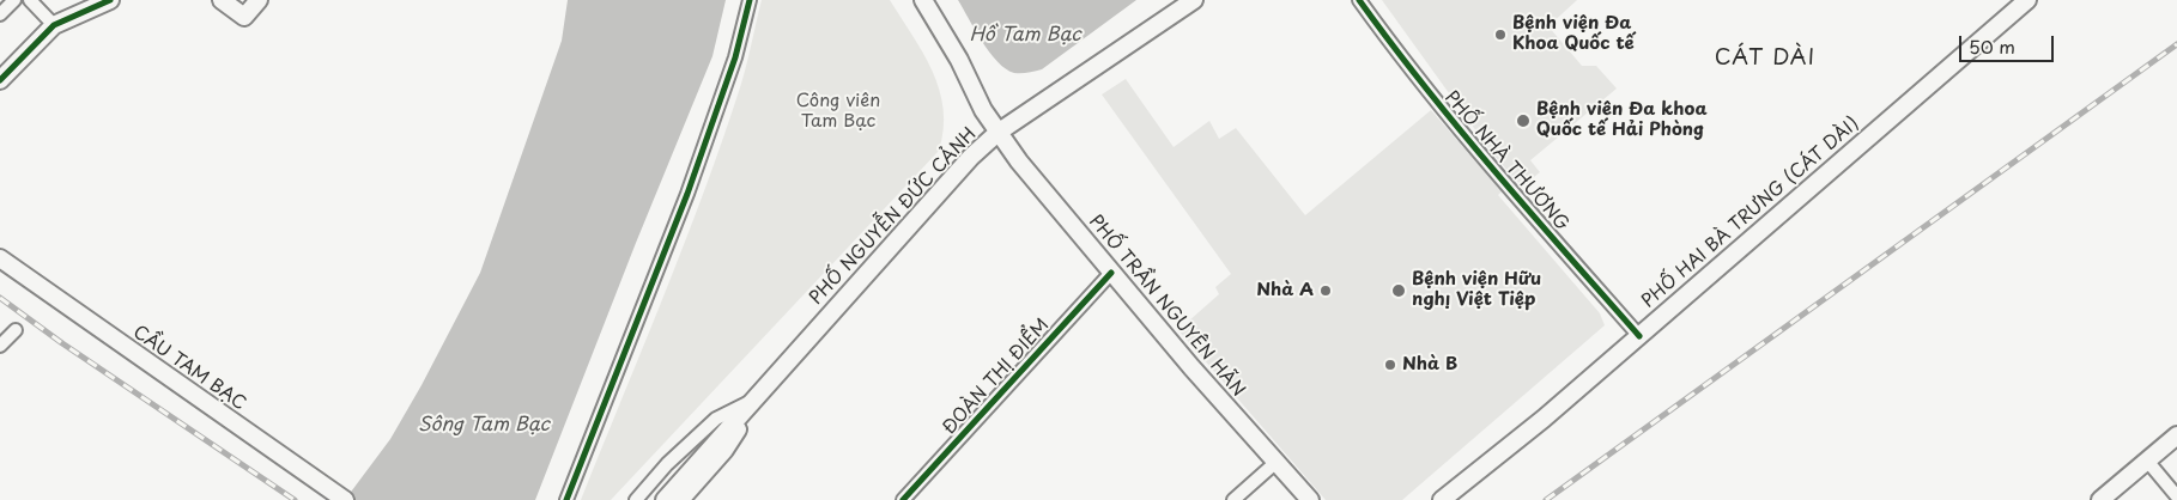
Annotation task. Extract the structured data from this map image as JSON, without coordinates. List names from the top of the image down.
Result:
{
  "streets": {
    "main road": [
      "PHỐ HAI BÀ TRƯNG (CÁT DÀI)",
      "PHỐ NGUYỄN ĐỨC CẢNH",
      "PHỐ TRẦN NGUYÊN HÃN",
      "CẦU TAM BẠC"
    ],
    "street": ["PHỐ NHÀ THƯƠNG", "ĐOÀN THỊ ĐIỂM"]
  },
  "crossings": [
    ["PHỐ NHÀ THƯƠNG", "PHỐ HAI BÀ TRƯNG (CÁT DÀI)"],
    ["PHỐ NGUYỄN ĐỨC CẢNH", "PHỐ TRẦN NGUYÊN HÃN"],
    ["PHỐ TRẦN NGUYÊN HÃN", "ĐOÀN THỊ ĐIỂM"]
  ],
  "districts": ["CÁT DÀI"],
  "water": ["Hồ Tam Bạc", "Sông Tam Bạc"],
  "parks": ["Công viên Tam Bạc"],
  "places": [
    "Bệnh viện Đa Khoa Quốc tế",
    "Bệnh viện Đa khoa Quốc tế Hải Phòng",
    "Nhà A",
    "Bệnh viện Hữu nghị Việt Tiệp",
    "Nhà B"
  ],
  "scale_bar": "50 m"
}
